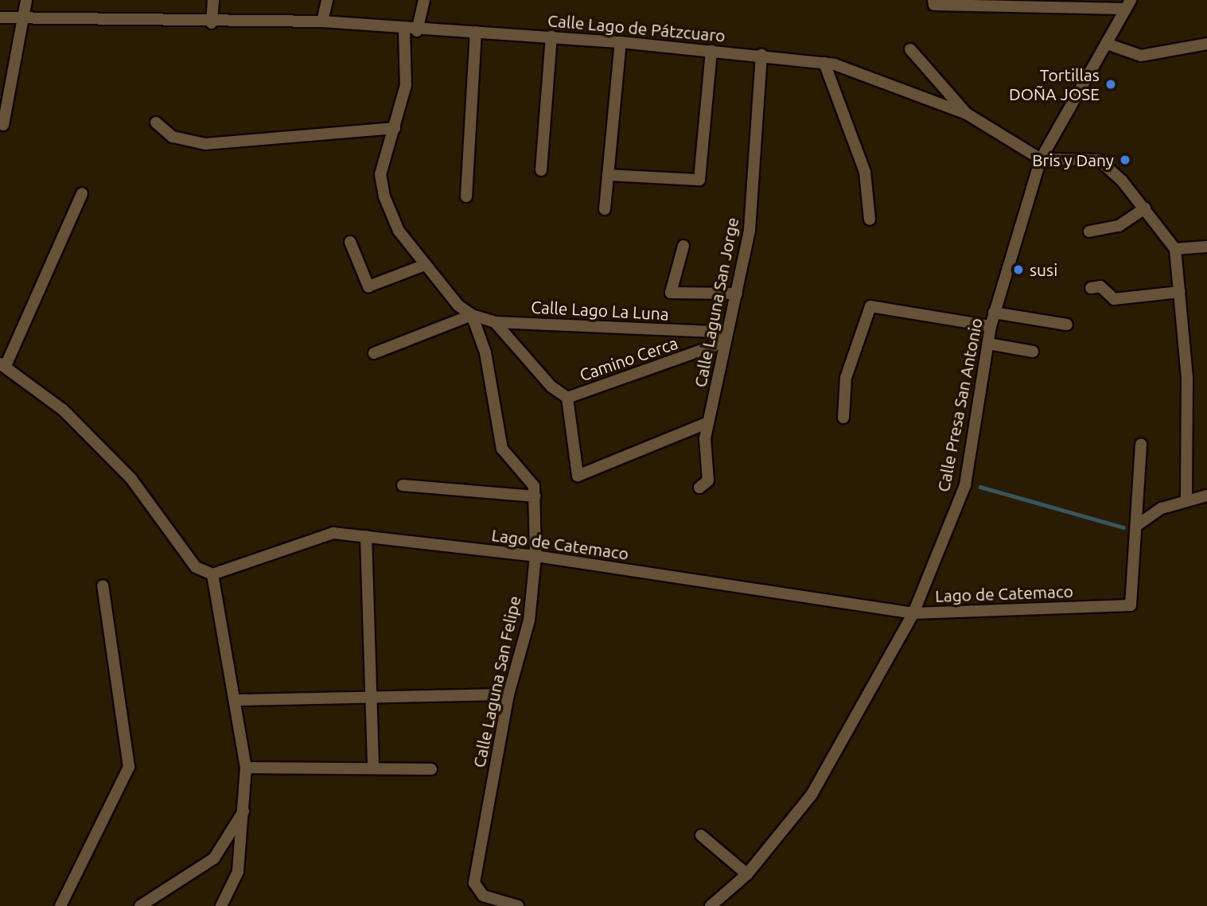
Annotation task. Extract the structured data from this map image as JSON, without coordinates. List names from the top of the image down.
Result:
{
  "streets": {
    "street": [
      "Calle Lago de Pátzcuaro",
      "Calle Laguna San Jorge",
      "Calle Lago La Luna",
      "Camino Cerca",
      "Calle Presa San Antonio",
      "Lago de Catemaco",
      "Calle Laguna San Felipe"
    ]
  },
  "crossings": [
    ["Calle Lago de Pátzcuaro", "Calle Laguna San Jorge"],
    ["Calle Lago de Pátzcuaro", "Calle Presa San Antonio"],
    ["Calle Lago de Pátzcuaro", "Calle Laguna San Felipe"],
    ["Calle Laguna San Jorge", "Calle Lago La Luna"],
    ["Calle Laguna San Jorge", "Camino Cerca"],
    ["Calle Lago La Luna", "Camino Cerca"],
    ["Calle Lago La Luna", "Calle Laguna San Felipe"],
    ["Calle Presa San Antonio", "Lago de Catemaco"],
    ["Lago de Catemaco", "Calle Laguna San Felipe"]
  ],
  "places": ["Tortillas DOÑA JOSE", "Bris y Dany", "susi"]
}
